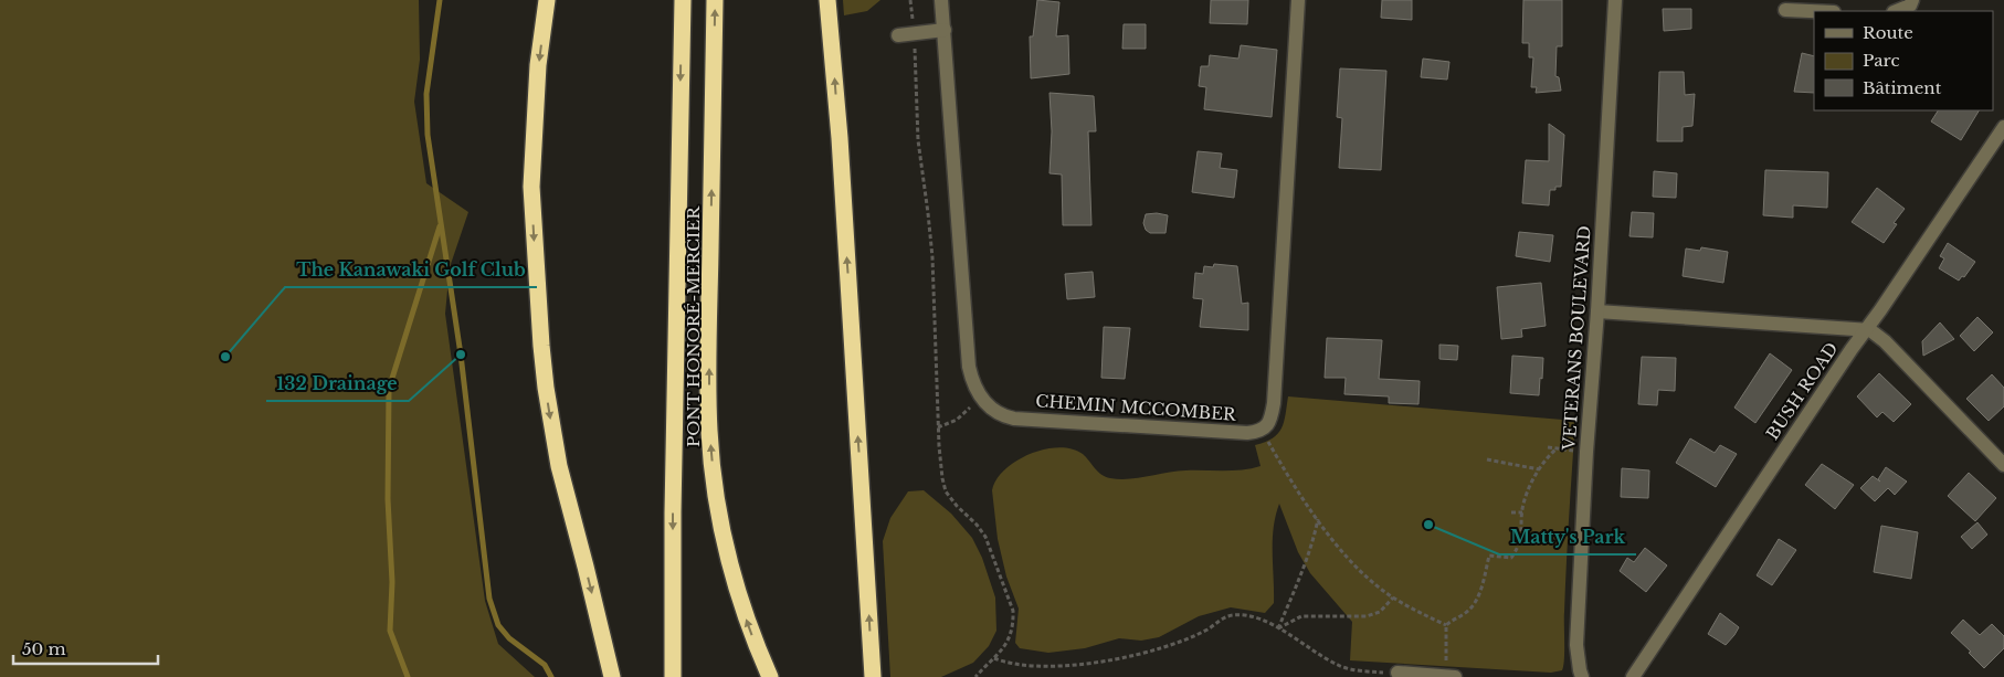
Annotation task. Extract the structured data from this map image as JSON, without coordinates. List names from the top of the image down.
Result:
{
  "streets": {
    "highway": ["PONT HONORÉ-MERCIER"],
    "street": ["VETERANS BOULEVARD", "BUSH ROAD", "CHEMIN MCCOMBER"]
  },
  "places": ["132 Drainage", "The Kanawaki Golf Club", "Matty's Park"],
  "legend": ["Route", "Parc", "Bâtiment"],
  "scale_bar": "50 m"
}
